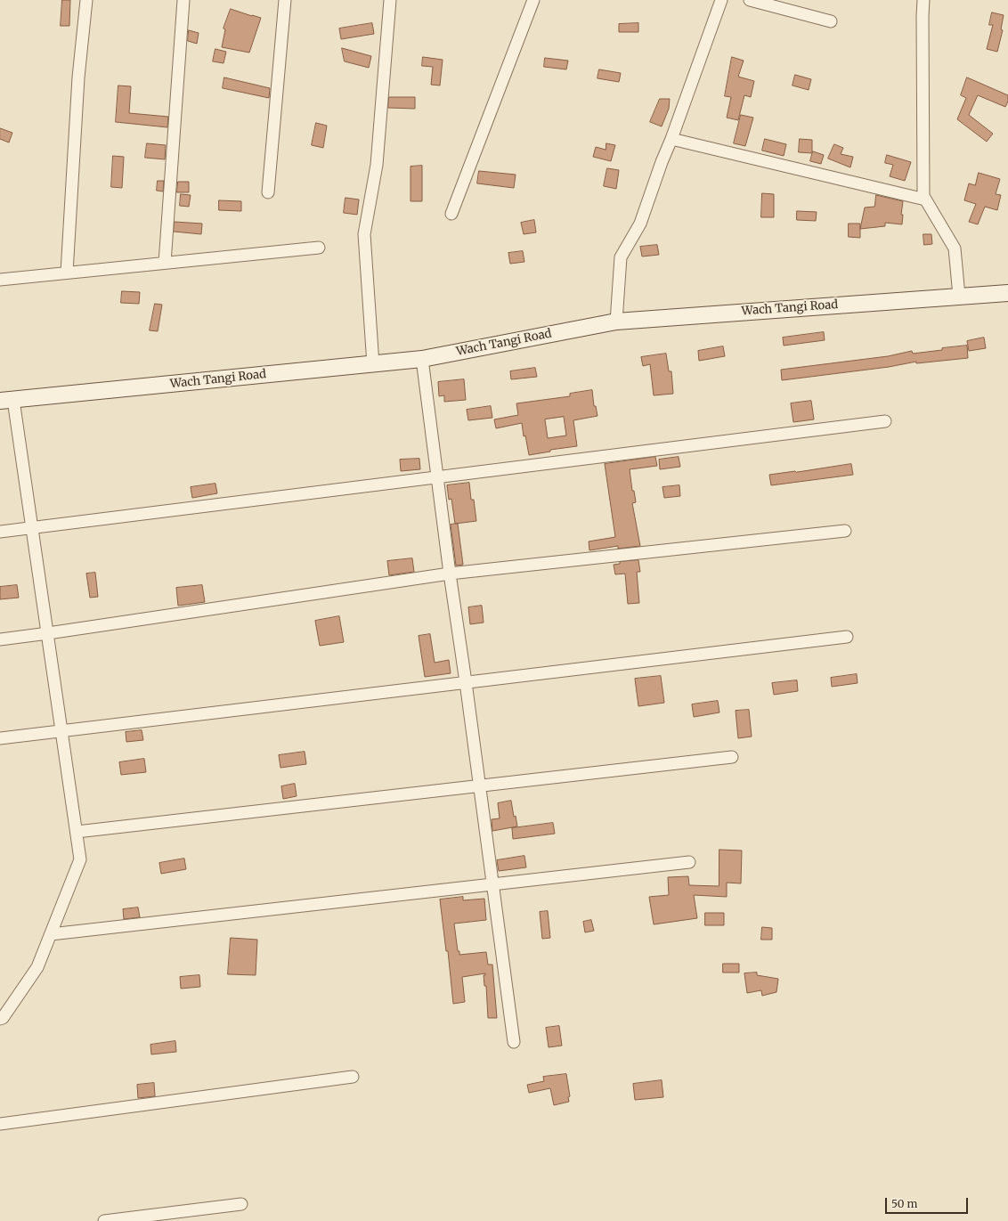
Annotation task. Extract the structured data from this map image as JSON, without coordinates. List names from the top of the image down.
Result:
{
  "streets": {
    "main road": ["Wach Tangi Road"]
  },
  "scale_bar": "50 m"
}
